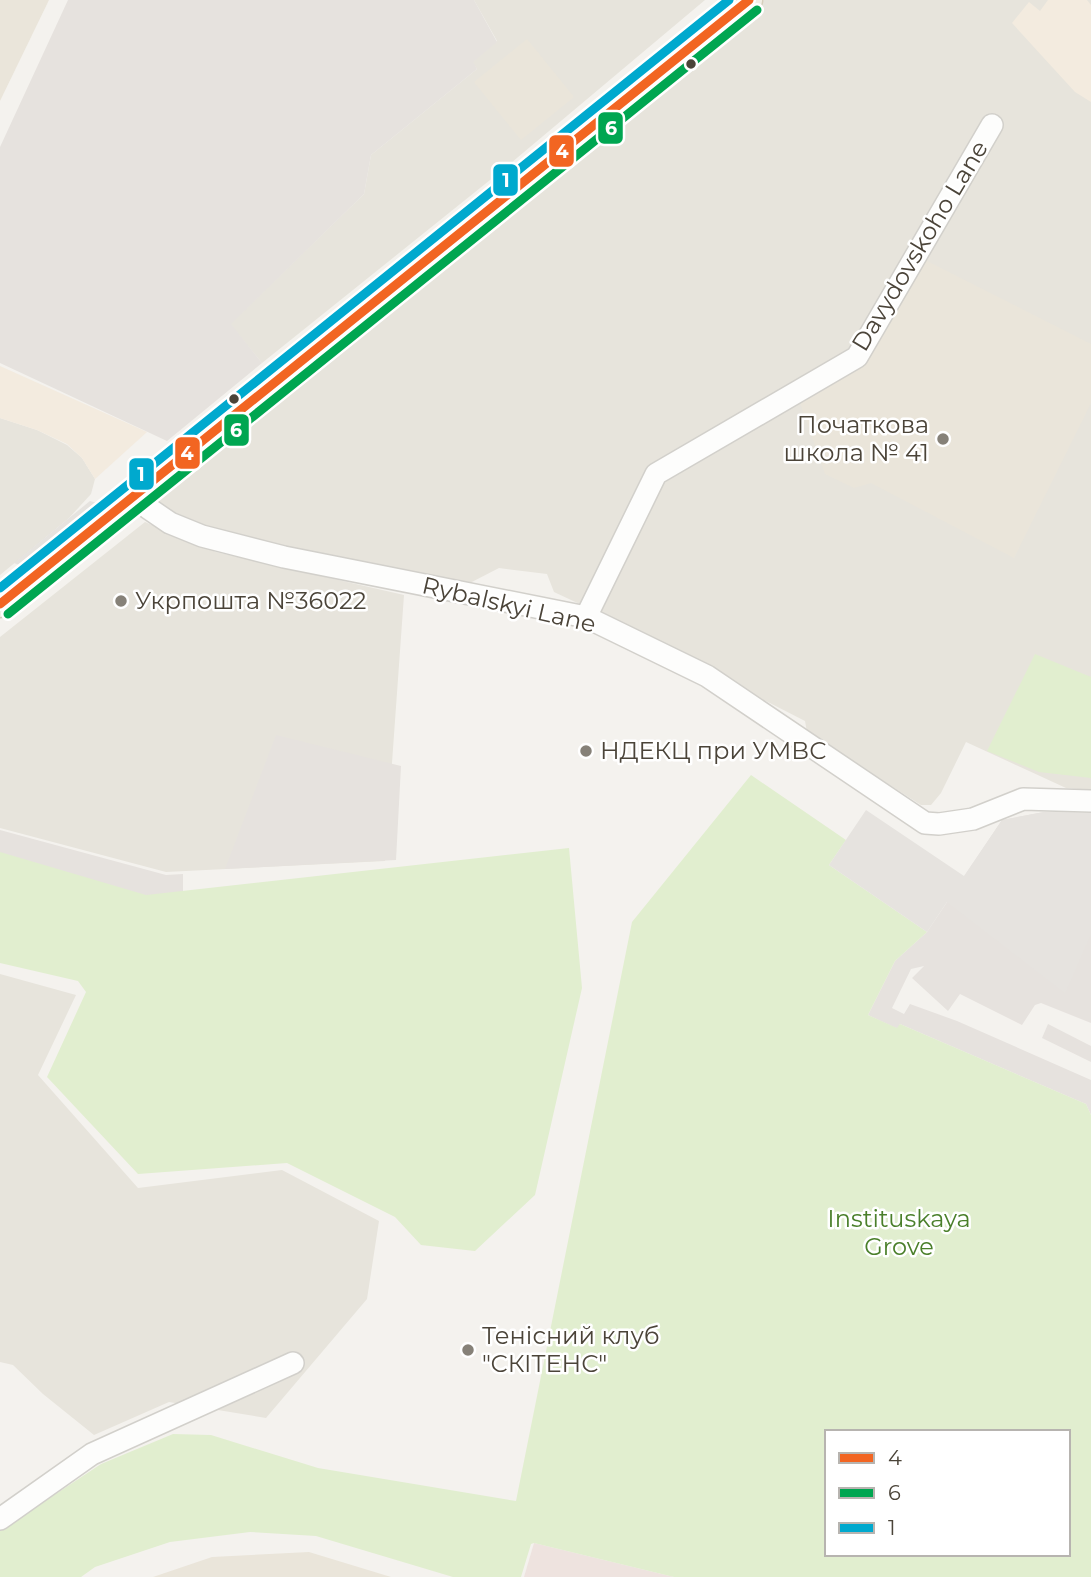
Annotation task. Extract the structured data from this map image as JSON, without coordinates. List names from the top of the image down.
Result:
{
  "streets": {
    "street": ["Davydovskoho Lane", "Rybalskyi Lane"]
  },
  "crossings": [
    ["Davydovskoho Lane", "Rybalskyi Lane"]
  ],
  "parks": ["Іnstituskaya Grove"],
  "places": [
    "Початкова школа № 41",
    "Укрпошта №36022",
    "НДЕКЦ при УМВС",
    "Тенісний клуб \"СКІТЕНС\""
  ],
  "lines": ["transit line 4", "transit line 1", "transit line 6"],
  "legend": ["4", "6", "1"]
}
